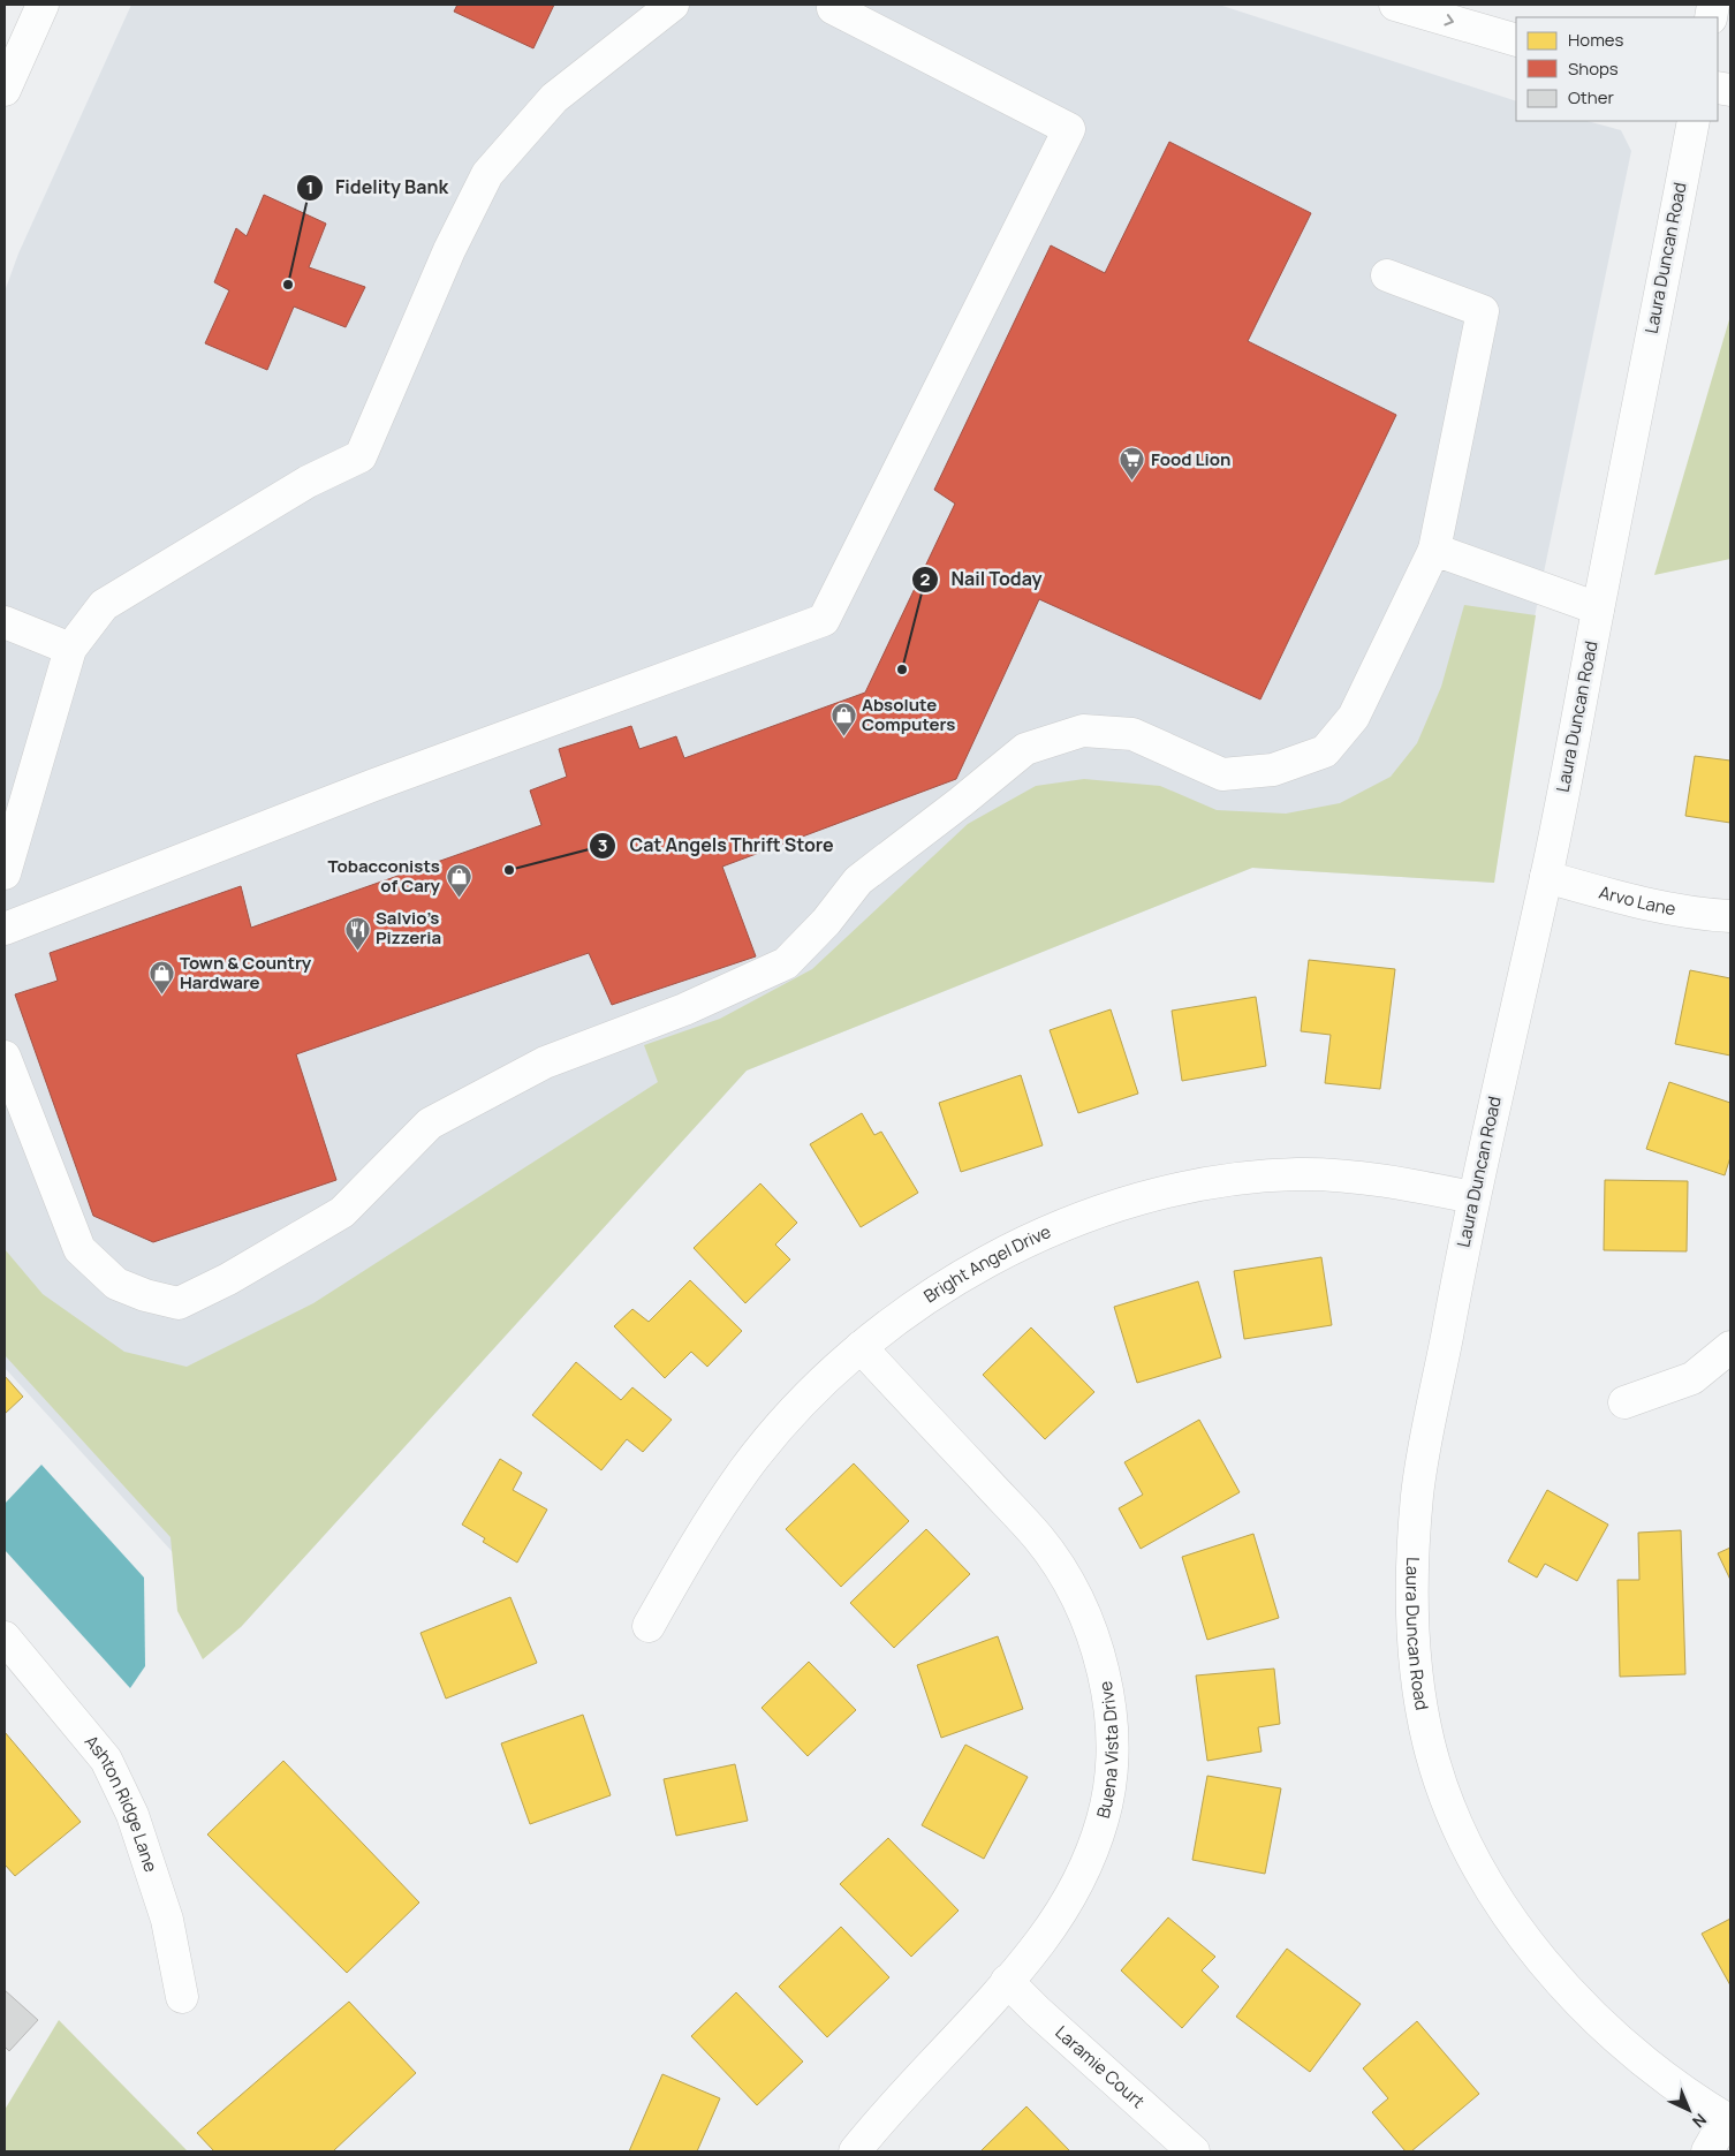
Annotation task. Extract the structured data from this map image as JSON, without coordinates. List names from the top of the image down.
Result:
{
  "streets": {
    "street": [
      "Laura Duncan Road",
      "Arvo Lane",
      "Bright Angel Drive",
      "Buena Vista Drive",
      "Ashton Ridge Lane",
      "Laramie Court"
    ]
  },
  "crossings": [
    ["Laura Duncan Road", "Arvo Lane"],
    ["Laura Duncan Road", "Bright Angel Drive"],
    ["Bright Angel Drive", "Buena Vista Drive"],
    ["Buena Vista Drive", "Laramie Court"]
  ],
  "places": {
    "other": ["Fidelity Bank", "Nail Today", "Cat Angels Thrift Store"],
    "supermarket": ["Food Lion"],
    "shop": ["Absolute Computers", "Tobacconists of Cary", "Town & Country Hardware"],
    "restaurant": ["Salvio’s Pizzeria"]
  },
  "legend": ["Homes", "Shops", "Other"],
  "north": "bottom right"
}
